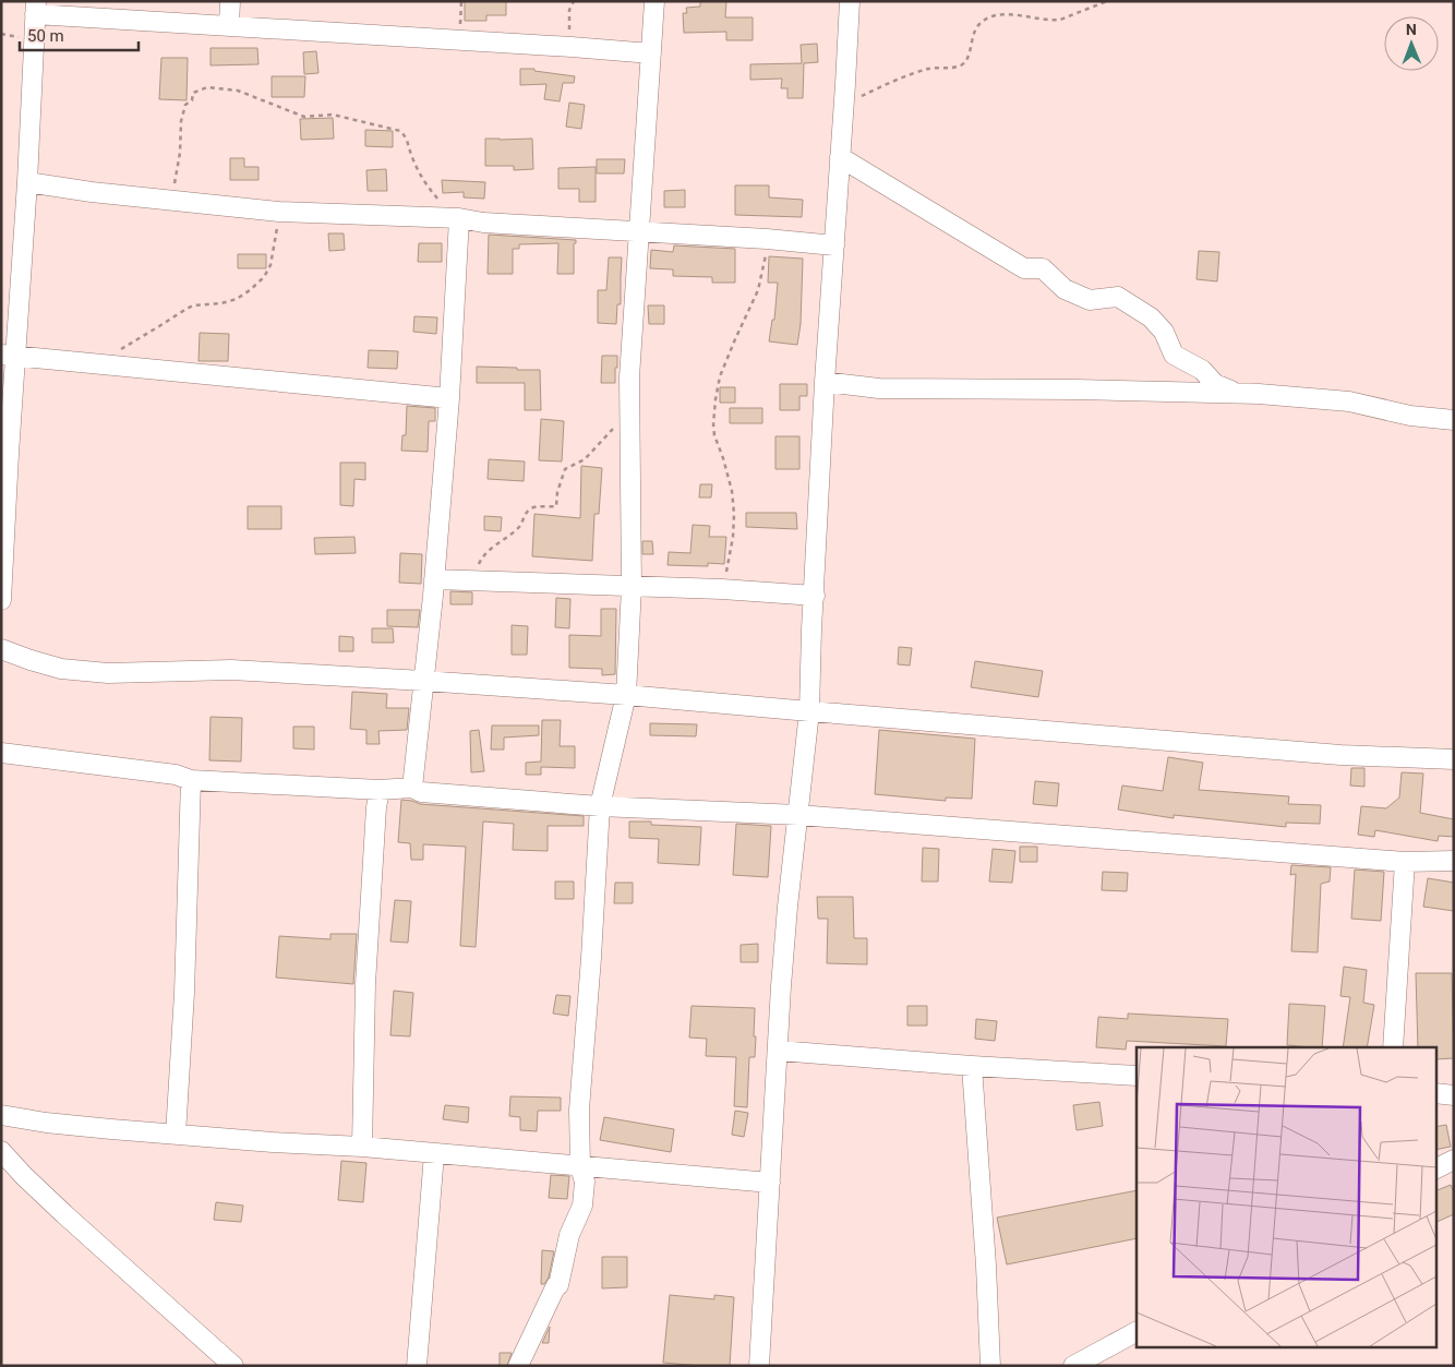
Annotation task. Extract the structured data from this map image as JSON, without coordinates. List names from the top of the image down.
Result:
{
  "scale_bar": "50 m",
  "north": "top"
}
